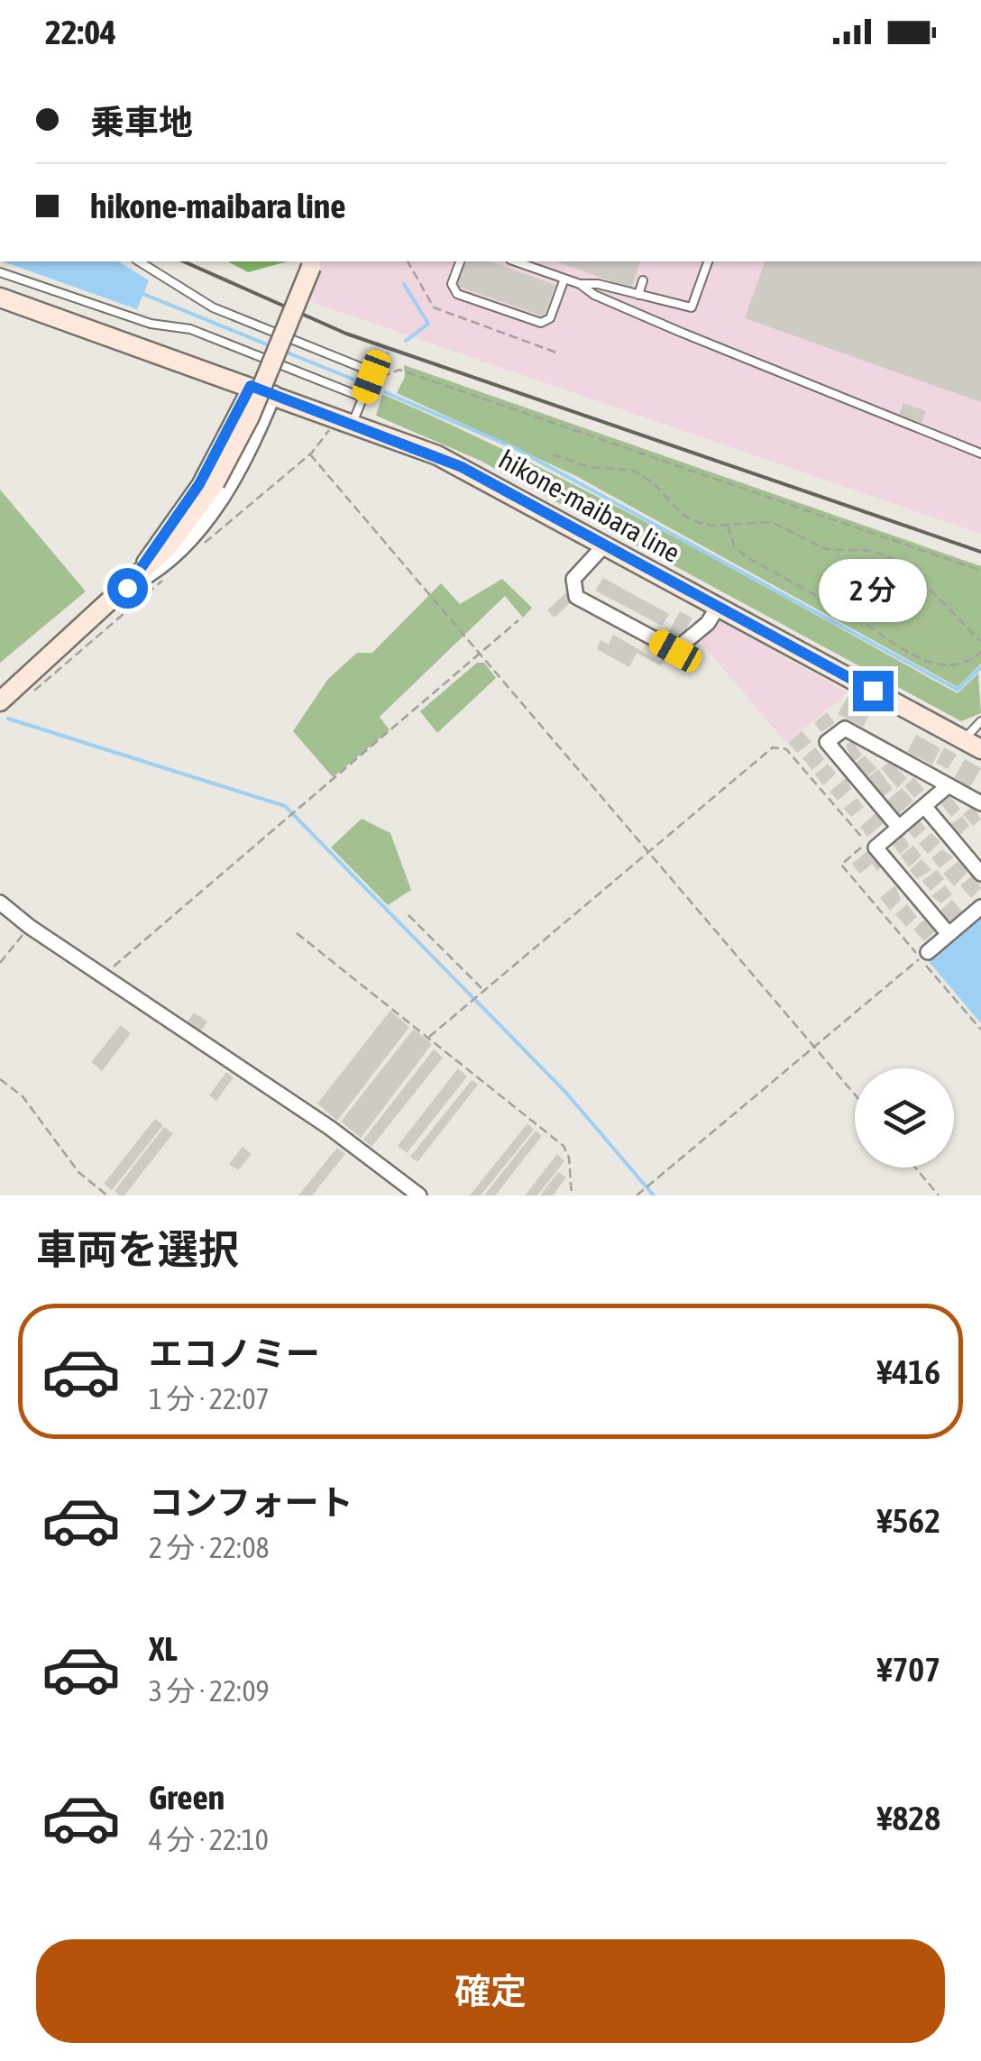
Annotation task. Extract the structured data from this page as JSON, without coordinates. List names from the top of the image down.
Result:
{
  "streets": {
    "main road": ["hikone-maibara line"]
  },
  "page": {
    "status": "22:04",
    "banner": ["乗車地", "hikone-maibara line"],
    "bubble": "2 分",
    "heading": "車両を選択",
    "list": [
      {
        "name": "エコノミー",
        "note": "1 分 · 22:07",
        "value": "¥416"
      },
      {
        "name": "コンフォート",
        "note": "2 分 · 22:08",
        "value": "¥562"
      },
      {
        "name": "XL",
        "note": "3 分 · 22:09",
        "value": "¥707"
      },
      {
        "name": "Green",
        "note": "4 分 · 22:10",
        "value": "¥828"
      }
    ],
    "buttons": "確定"
  }
}
